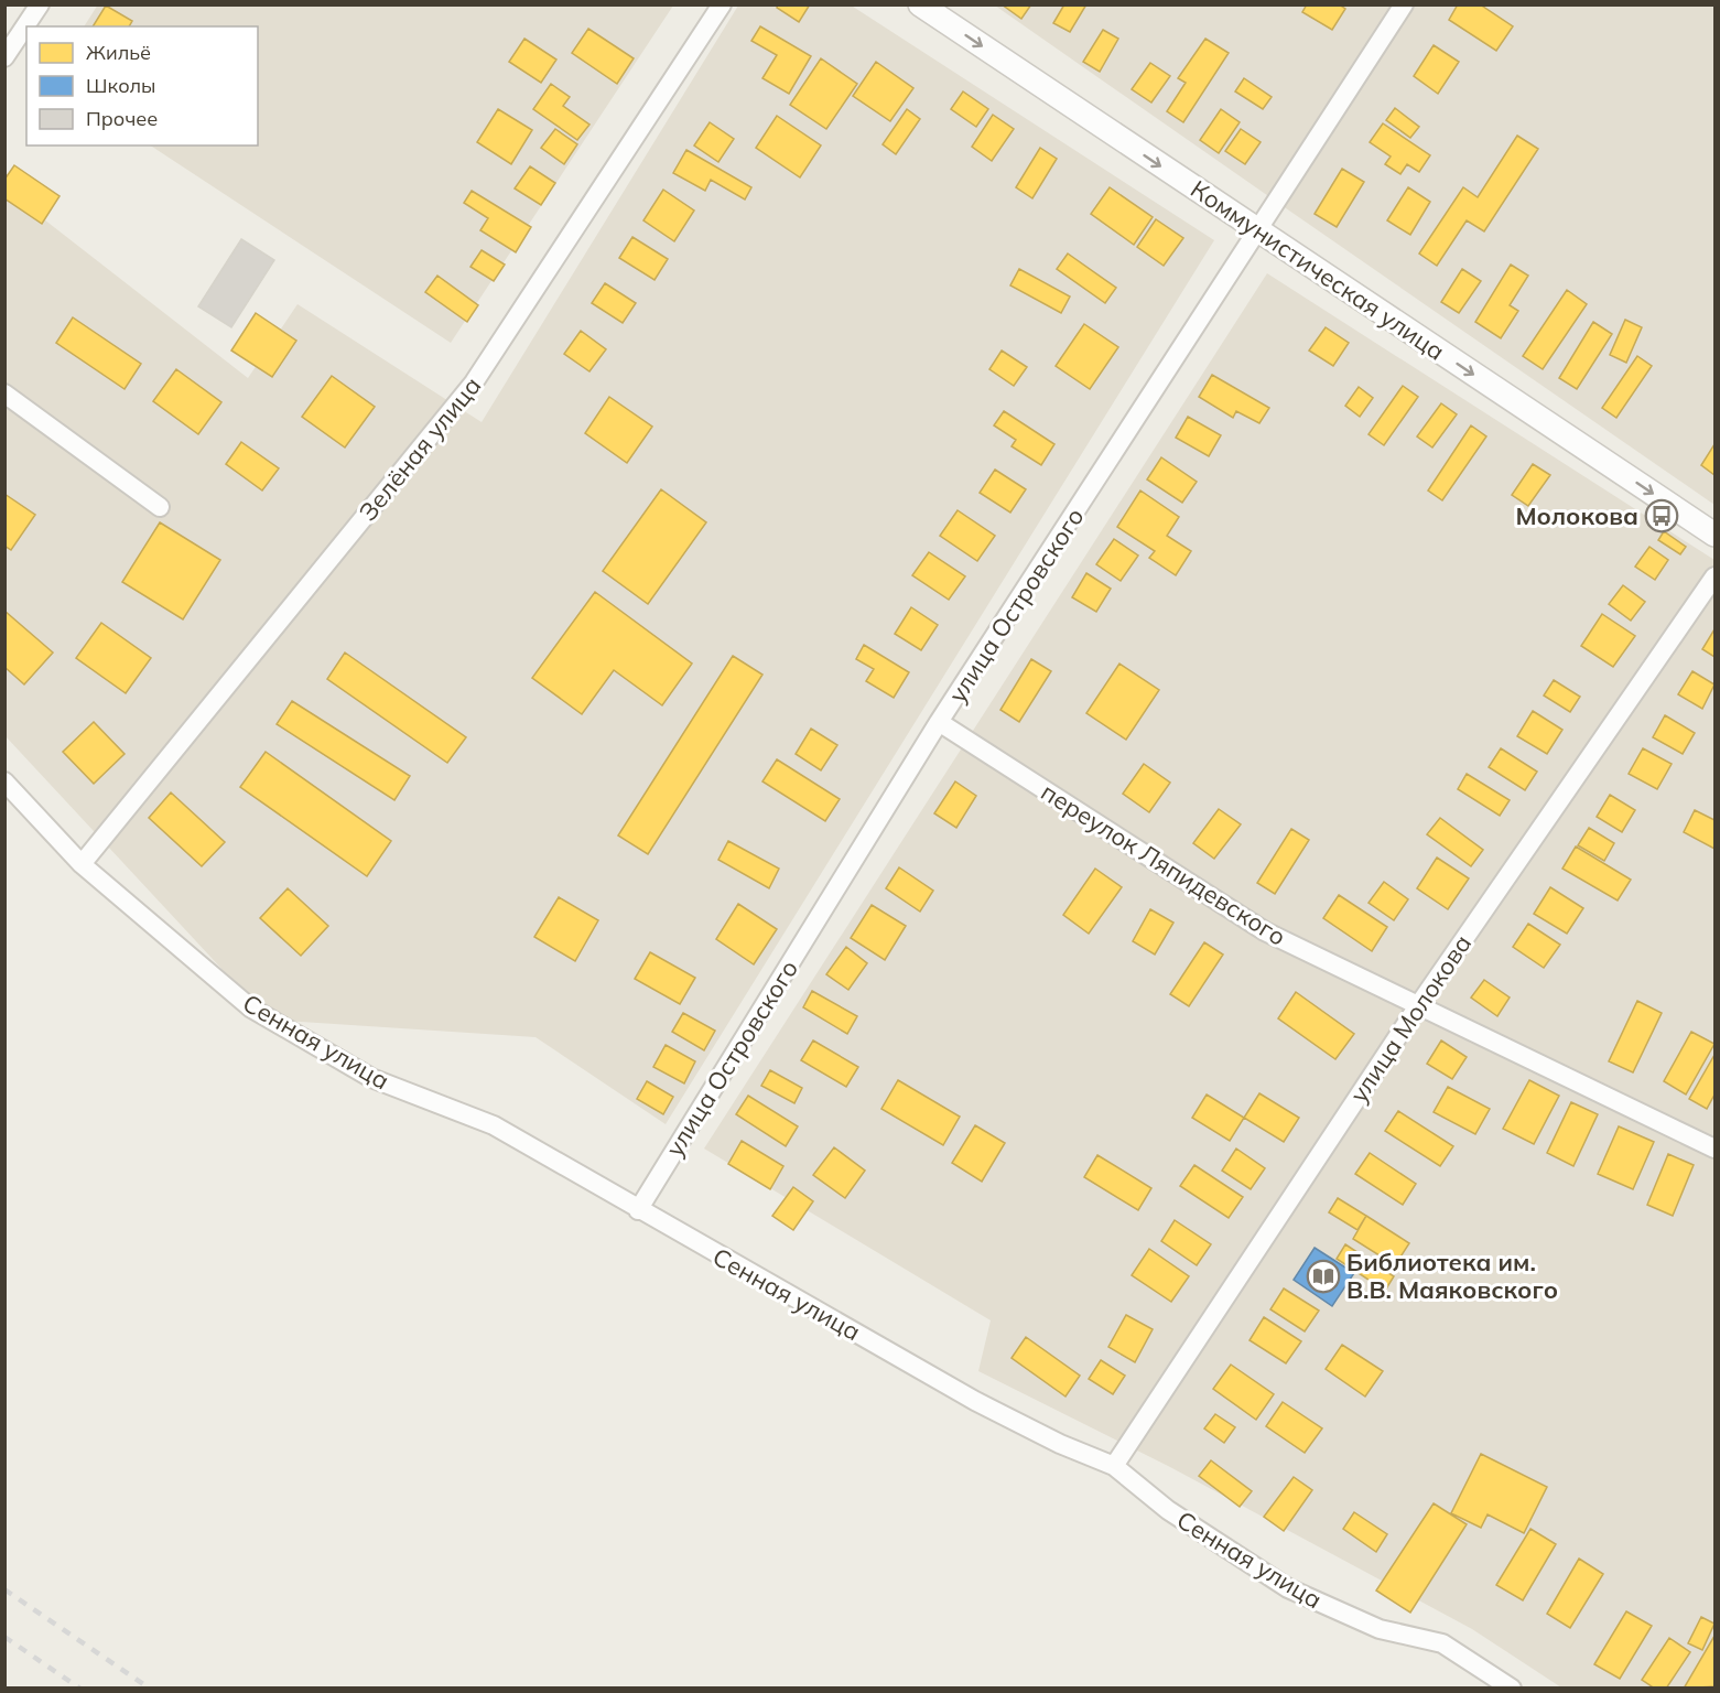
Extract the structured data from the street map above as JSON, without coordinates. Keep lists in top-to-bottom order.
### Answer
{
  "streets": {
    "street": [
      "Коммунистическая улица",
      "Зелёная улица",
      "улица Островского",
      "переулок Ляпидевского",
      "улица Молокова",
      "Сенная улица"
    ]
  },
  "crossings": [
    ["Коммунистическая улица", "улица Островского"],
    ["Зелёная улица", "Сенная улица"],
    ["улица Островского", "переулок Ляпидевского"],
    ["улица Островского", "Сенная улица"],
    ["переулок Ляпидевского", "улица Молокова"],
    ["улица Молокова", "Сенная улица"]
  ],
  "one_way": ["Коммунистическая улица"],
  "places": {
    "bus stop": ["Молокова"],
    "library": ["Библиотека им. В.В. Маяковского"]
  },
  "legend": ["Жильё", "Школы", "Прочее"]
}
